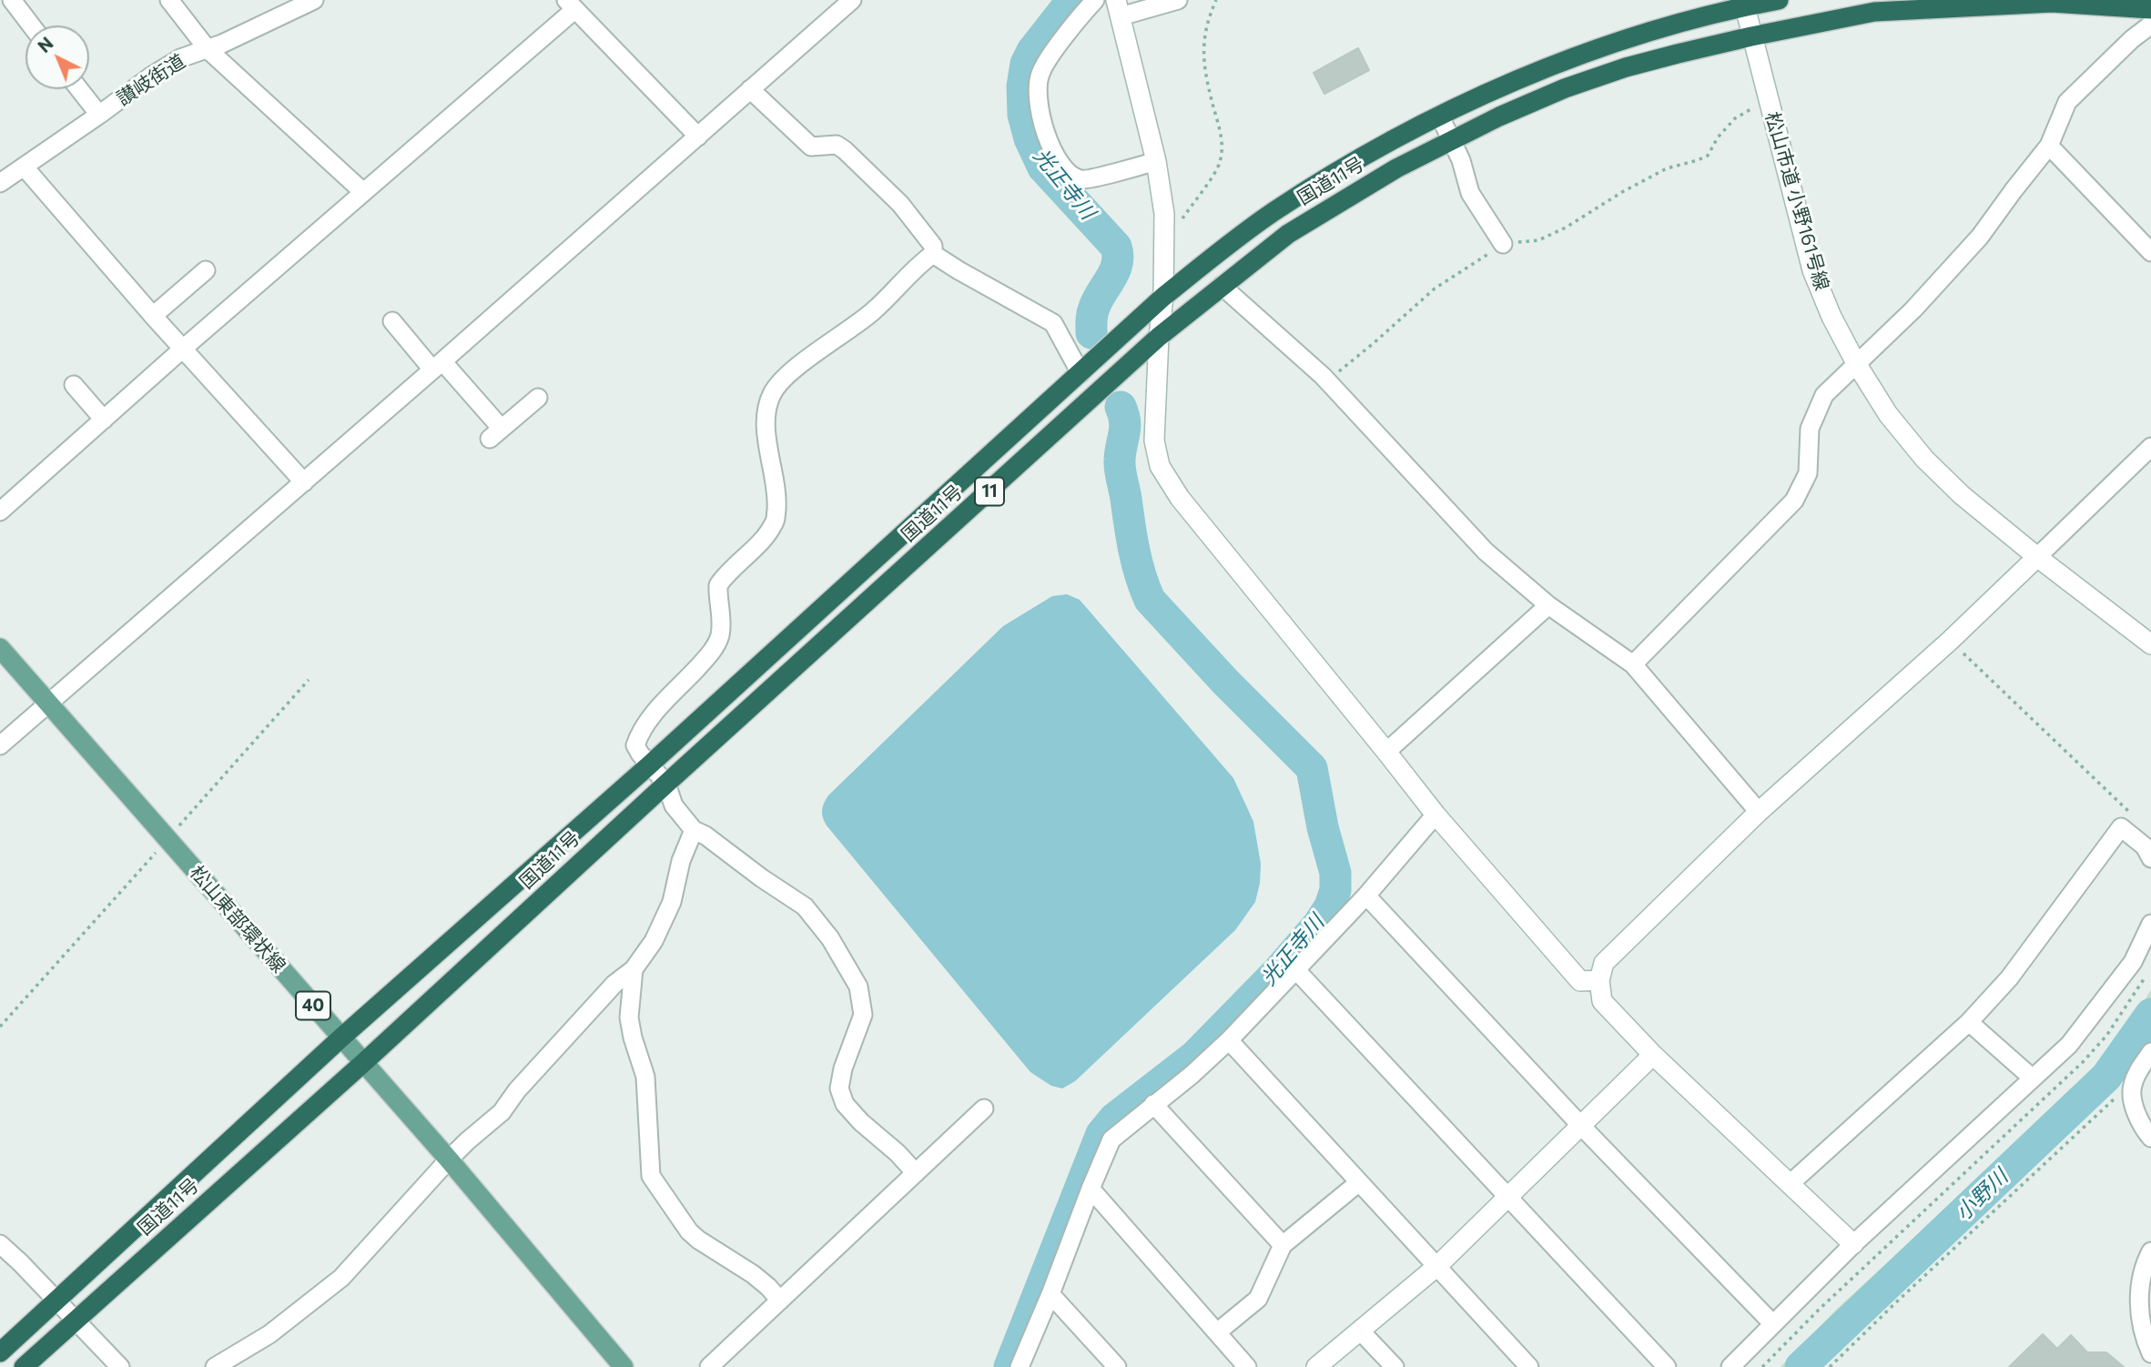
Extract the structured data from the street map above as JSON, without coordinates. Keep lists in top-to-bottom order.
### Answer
{
  "streets": {
    "highway": ["国道11号", "11"],
    "main road": ["松山東部環状線", "40"],
    "street": ["讃岐街道", "松山市道 小野161号線"]
  },
  "crossings": [
    ["国道11号", "松山市道 小野161号線"],
    ["国道11号", "松山東部環状線"]
  ],
  "water": ["光正寺川", "小野川"],
  "north": "top left"
}
